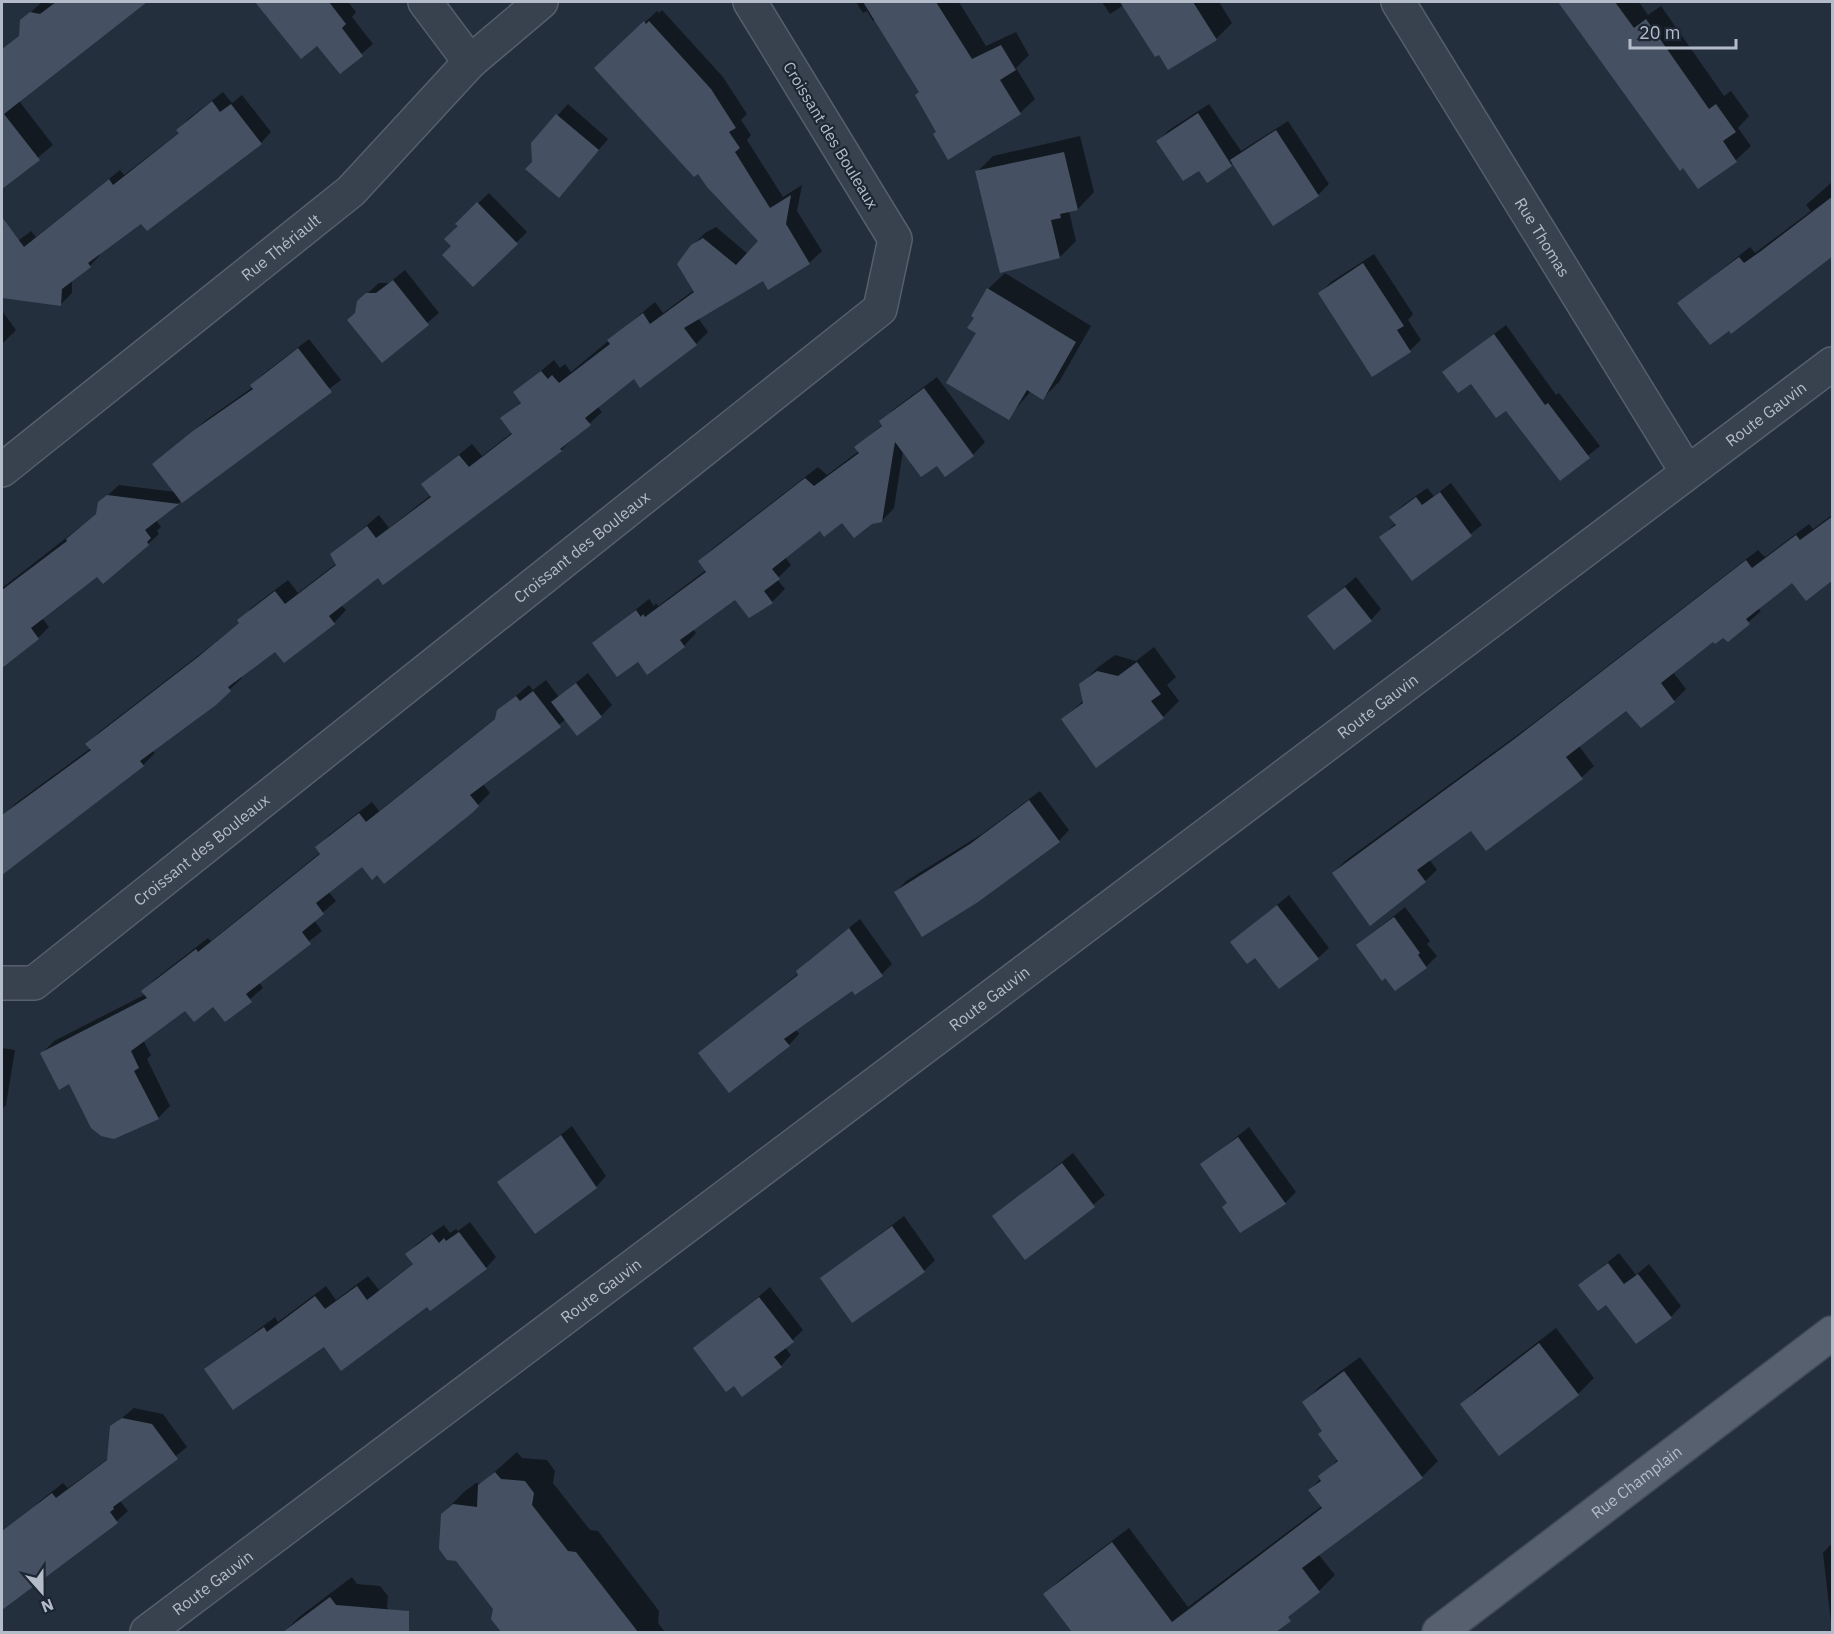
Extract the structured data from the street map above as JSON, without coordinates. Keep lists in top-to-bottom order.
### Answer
{
  "streets": {
    "main road": ["Rue Champlain"],
    "street": [
      "Croissant des Bouleaux",
      "Rue Thomas",
      "Rue Thériault",
      "Route Gauvin"
    ]
  },
  "crossings": [
    ["Rue Thomas", "Route Gauvin"]
  ],
  "scale_bar": "20 m",
  "north": "bottom"
}
